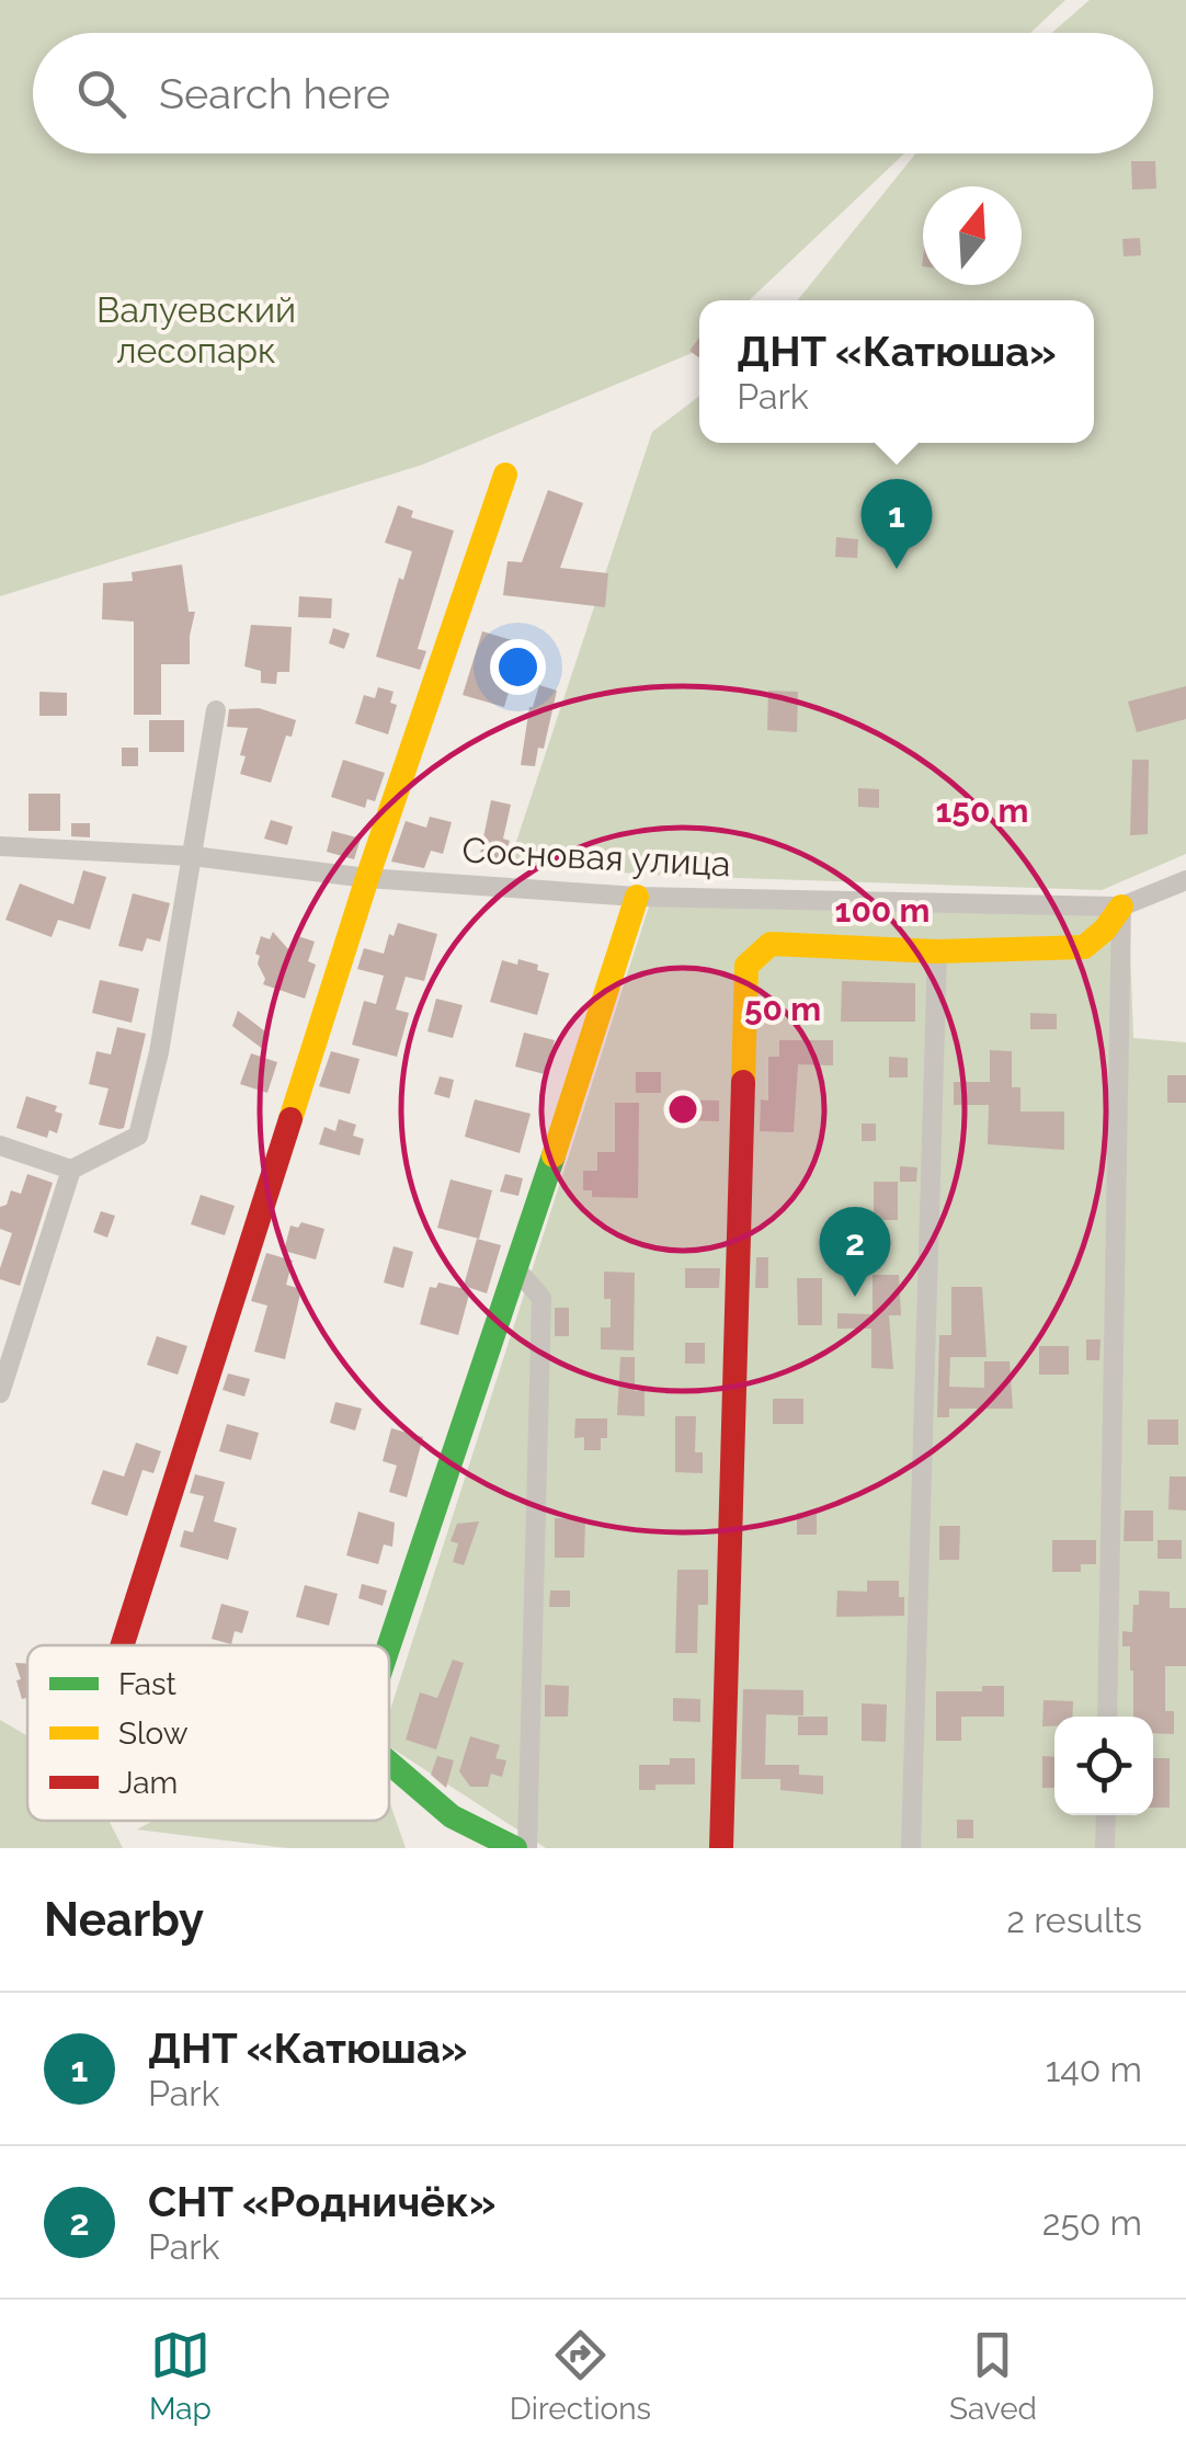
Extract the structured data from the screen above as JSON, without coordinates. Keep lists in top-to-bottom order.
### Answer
{
  "streets": {
    "street": ["Сосновая улица"]
  },
  "parks": ["Валуевский лесопарк"],
  "legend": ["Fast", "Slow", "Jam"],
  "north": "top",
  "page": {
    "search": "Search here",
    "popup": ["ДНТ «Катюша»", "Park"],
    "pins": ["1", "2"],
    "heading": ["Nearby", "2 results"],
    "list": [
      {
        "mark": "1",
        "name": "ДНТ «Катюша»",
        "note": "Park",
        "value": "140 m"
      },
      {
        "mark": "2",
        "name": "СНТ «Родничёк»",
        "note": "Park",
        "value": "250 m"
      }
    ],
    "nav": ["Map", "Directions", "Saved"]
  },
  "rings": ["150 m", "100 m", "50 m"]
}
